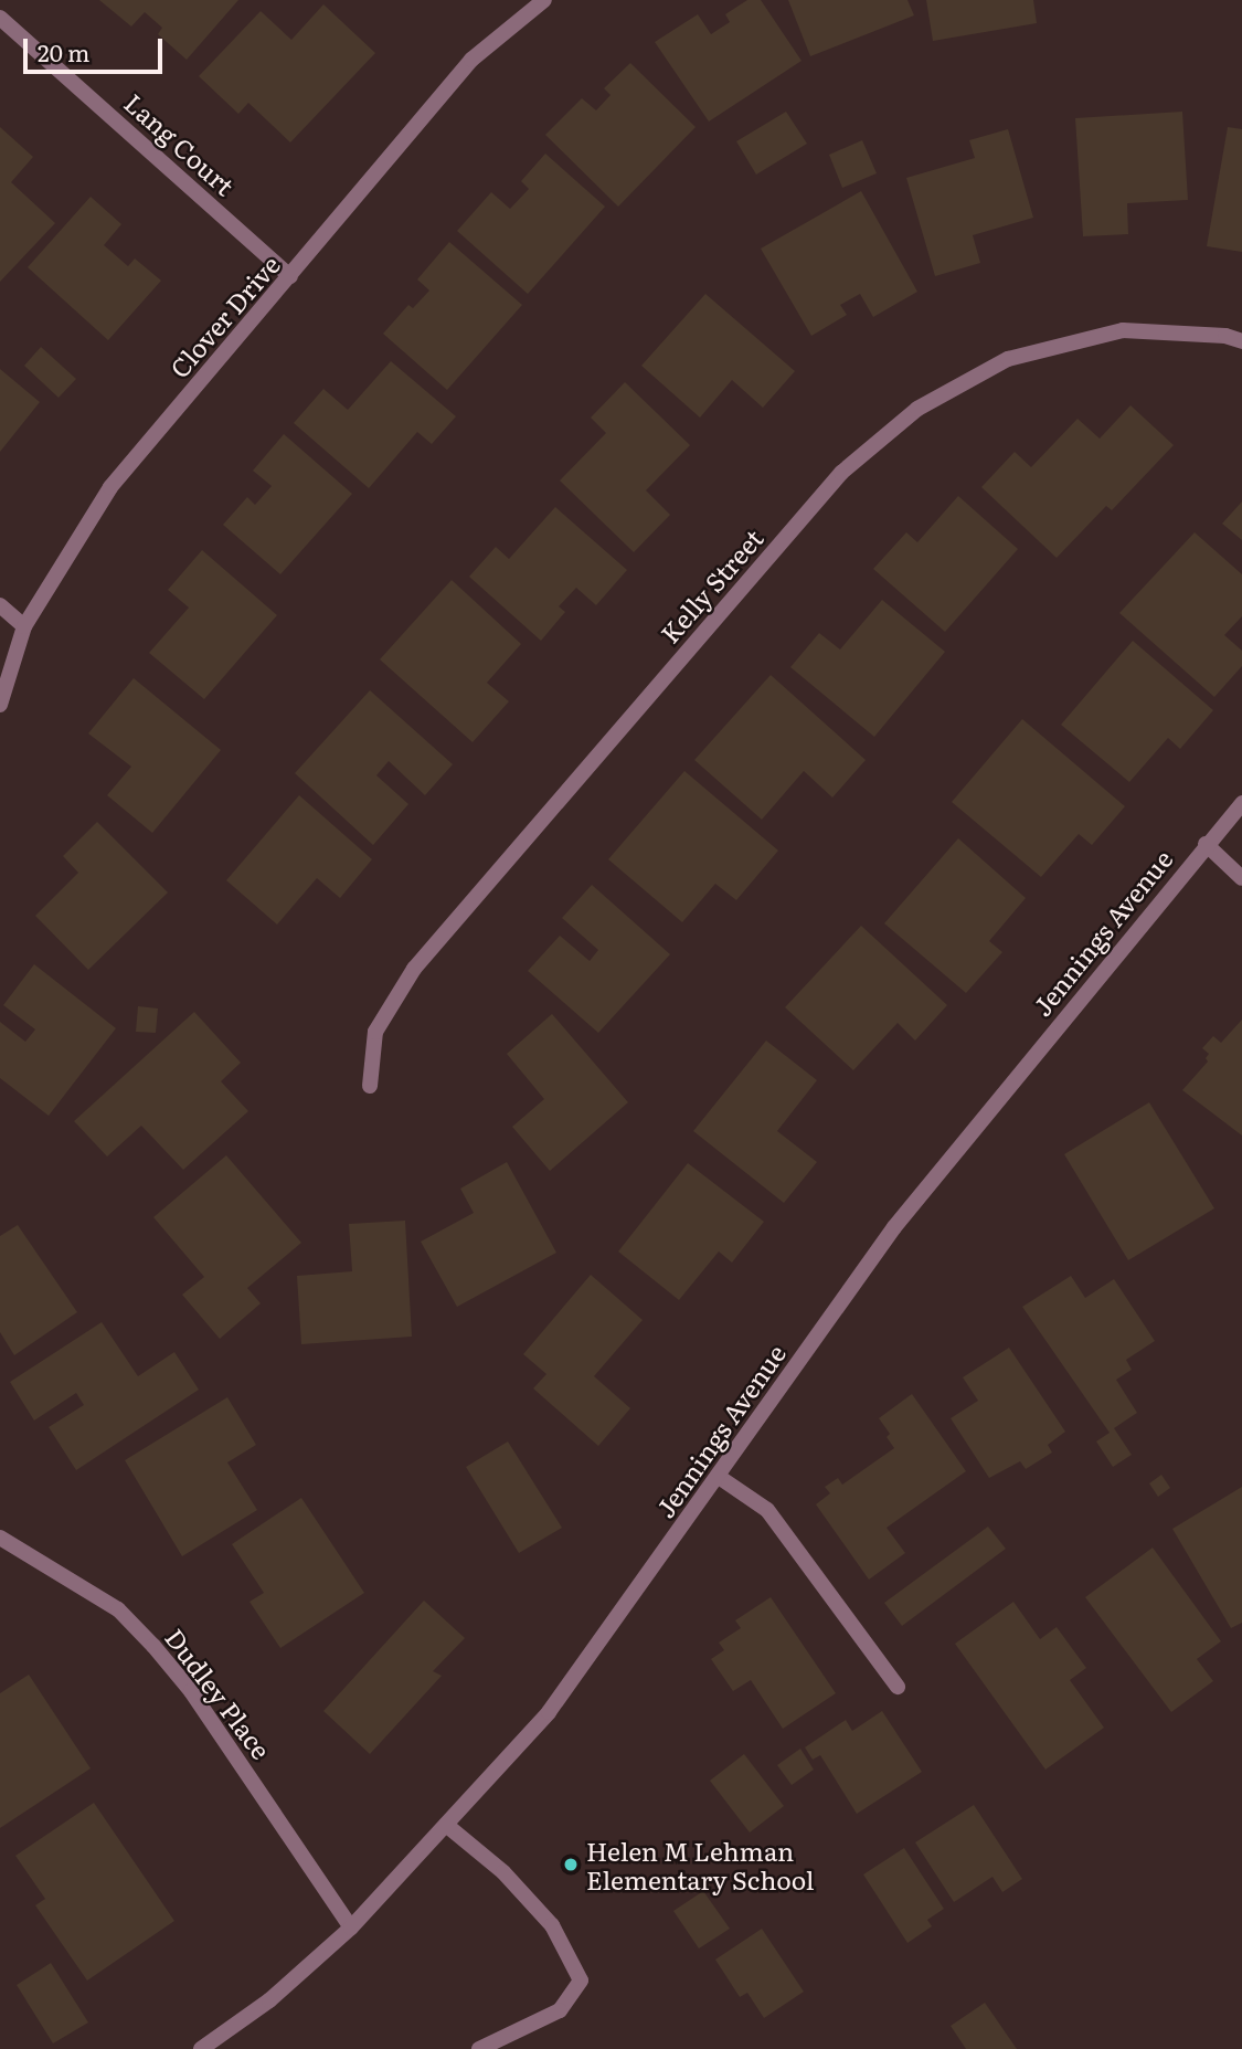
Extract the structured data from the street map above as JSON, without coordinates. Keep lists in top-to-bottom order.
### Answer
{
  "streets": {
    "street": [
      "Lang Court",
      "Clover Drive",
      "Kelly Street",
      "Jennings Avenue",
      "Dudley Place"
    ]
  },
  "crossings": [
    ["Lang Court", "Clover Drive"],
    ["Jennings Avenue", "Dudley Place"]
  ],
  "places": ["Helen M Lehman Elementary School"],
  "scale_bar": "20 m"
}
